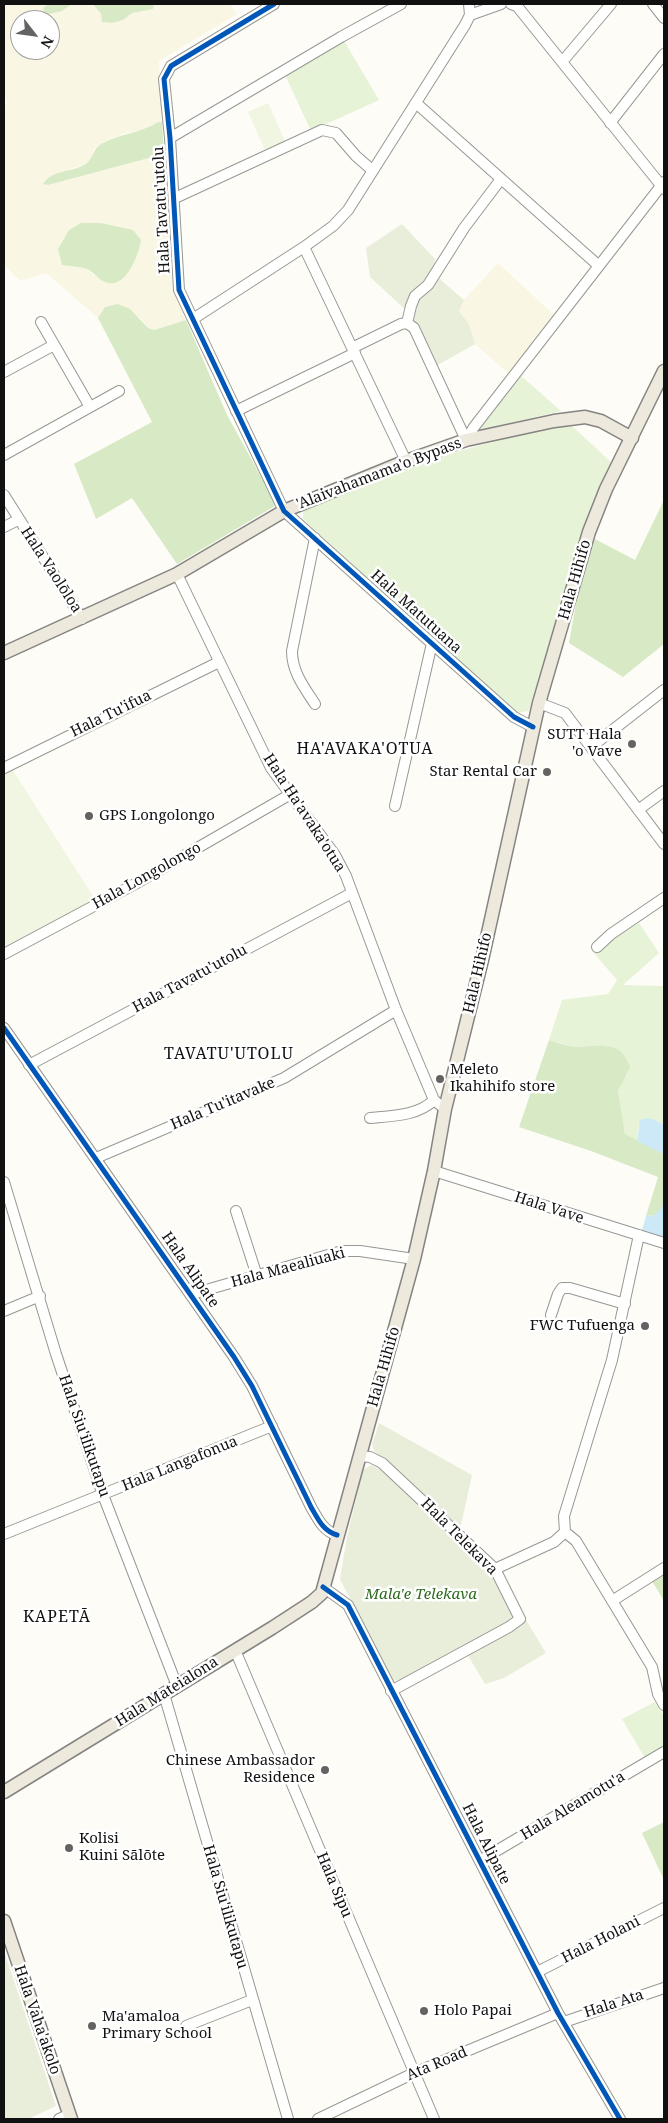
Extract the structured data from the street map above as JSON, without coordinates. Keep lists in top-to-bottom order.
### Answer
{
  "streets": {
    "main road": [
      "'Alaivahamama'o Bypass",
      "Hala Hihifo",
      "Hala Mateialona",
      "Hala Vaha'akolo"
    ],
    "street": [
      "Hala Tavatu'utolu",
      "Hala Vaolōloa",
      "Hala Matutuana",
      "Hala Tu'ifua",
      "Hala Ha'avaka'otua",
      "Hala Longolongo",
      "Hala Tu'itavake",
      "Hala Vave",
      "Hala Maealiuaki",
      "Hala Alipate",
      "Hala Siu'ilikutapu",
      "Hala Langafonua",
      "Hala Telekava",
      "Hala Aleamotu'a",
      "Hala Sipu",
      "Hala Holani",
      "Hala Ata",
      "Ata Road"
    ]
  },
  "crossings": [
    ["Hala Tavatu'utolu", "'Alaivahamama'o Bypass"],
    ["Hala Tavatu'utolu", "Hala Matutuana"],
    ["Hala Tavatu'utolu", "Hala Ha'avaka'otua"],
    ["Hala Tavatu'utolu", "Hala Alipate"],
    ["'Alaivahamama'o Bypass", "Hala Vaolōloa"],
    ["'Alaivahamama'o Bypass", "Hala Hihifo"],
    ["'Alaivahamama'o Bypass", "Hala Matutuana"],
    ["'Alaivahamama'o Bypass", "Hala Ha'avaka'otua"],
    ["Hala Hihifo", "Hala Matutuana"],
    ["Hala Hihifo", "Hala Vave"],
    ["Hala Hihifo", "Hala Maealiuaki"],
    ["Hala Hihifo", "Hala Alipate"],
    ["Hala Hihifo", "Hala Telekava"],
    ["Hala Hihifo", "Hala Mateialona"],
    ["Hala Tu'ifua", "Hala Ha'avaka'otua"],
    ["Hala Ha'avaka'otua", "Hala Longolongo"],
    ["Hala Ha'avaka'otua", "Hala Tu'itavake"],
    ["Hala Tu'itavake", "Hala Alipate"],
    ["Hala Maealiuaki", "Hala Alipate"],
    ["Hala Alipate", "Hala Langafonua"],
    ["Hala Alipate", "Hala Telekava"],
    ["Hala Alipate", "Hala Mateialona"],
    ["Hala Alipate", "Hala Aleamotu'a"],
    ["Hala Alipate", "Hala Holani"],
    ["Hala Alipate", "Hala Ata"],
    ["Hala Alipate", "Ata Road"],
    ["Hala Siu'ilikutapu", "Hala Langafonua"],
    ["Hala Siu'ilikutapu", "Hala Mateialona"],
    ["Hala Mateialona", "Hala Sipu"],
    ["Hala Sipu", "Ata Road"],
    ["Hala Ata", "Ata Road"]
  ],
  "districts": ["HA'AVAKA'OTUA", "TAVATU'UTOLU", "KAPETĀ"],
  "parks": ["Mala'e Telekava"],
  "places": [
    "SUTT Hala 'o Vave",
    "Star Rental Car",
    "GPS Longolongo",
    "Meleto Ikahihifo store",
    "FWC Tufuenga",
    "Chinese Ambassador Residence",
    "Kolisi Kuini Sālōte",
    "Holo Papai",
    "Ma'amaloa Primary School"
  ],
  "north": "bottom right"
}
